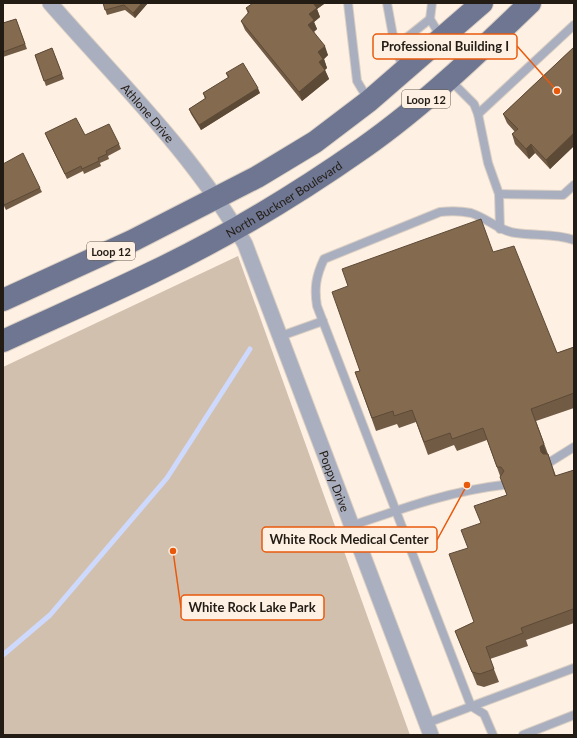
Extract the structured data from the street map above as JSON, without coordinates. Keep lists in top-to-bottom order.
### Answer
{
  "streets": {
    "main road": ["Loop 12", "North Buckner Boulevard"],
    "street": ["Athlone Drive", "Poppy Drive"]
  },
  "crossings": [
    ["Loop 12", "Athlone Drive"],
    ["Athlone Drive", "North Buckner Boulevard"],
    ["Athlone Drive", "Poppy Drive"],
    ["North Buckner Boulevard", "Poppy Drive"]
  ],
  "places": ["Professional Building I", "White Rock Medical Center", "White Rock Lake Park"]
}
